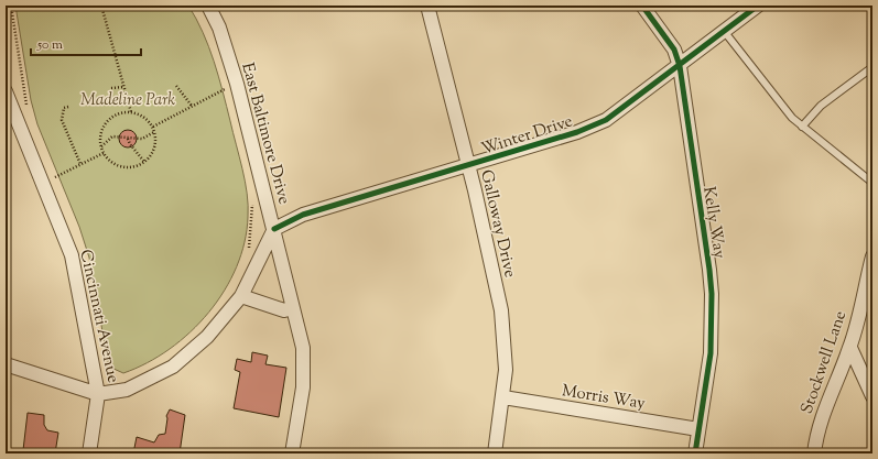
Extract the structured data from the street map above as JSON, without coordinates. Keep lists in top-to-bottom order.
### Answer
{
  "streets": {
    "street": [
      "East Baltimore Drive",
      "Winter Drive",
      "Kelly Way",
      "Galloway Drive",
      "Cincinnati Avenue",
      "Stockwell Lane",
      "Morris Way"
    ]
  },
  "crossings": [
    ["East Baltimore Drive", "Winter Drive"],
    ["Winter Drive", "Kelly Way"],
    ["Winter Drive", "Galloway Drive"],
    ["Kelly Way", "Morris Way"],
    ["Galloway Drive", "Morris Way"]
  ],
  "parks": ["Madeline Park"],
  "scale_bar": "50 m"
}
